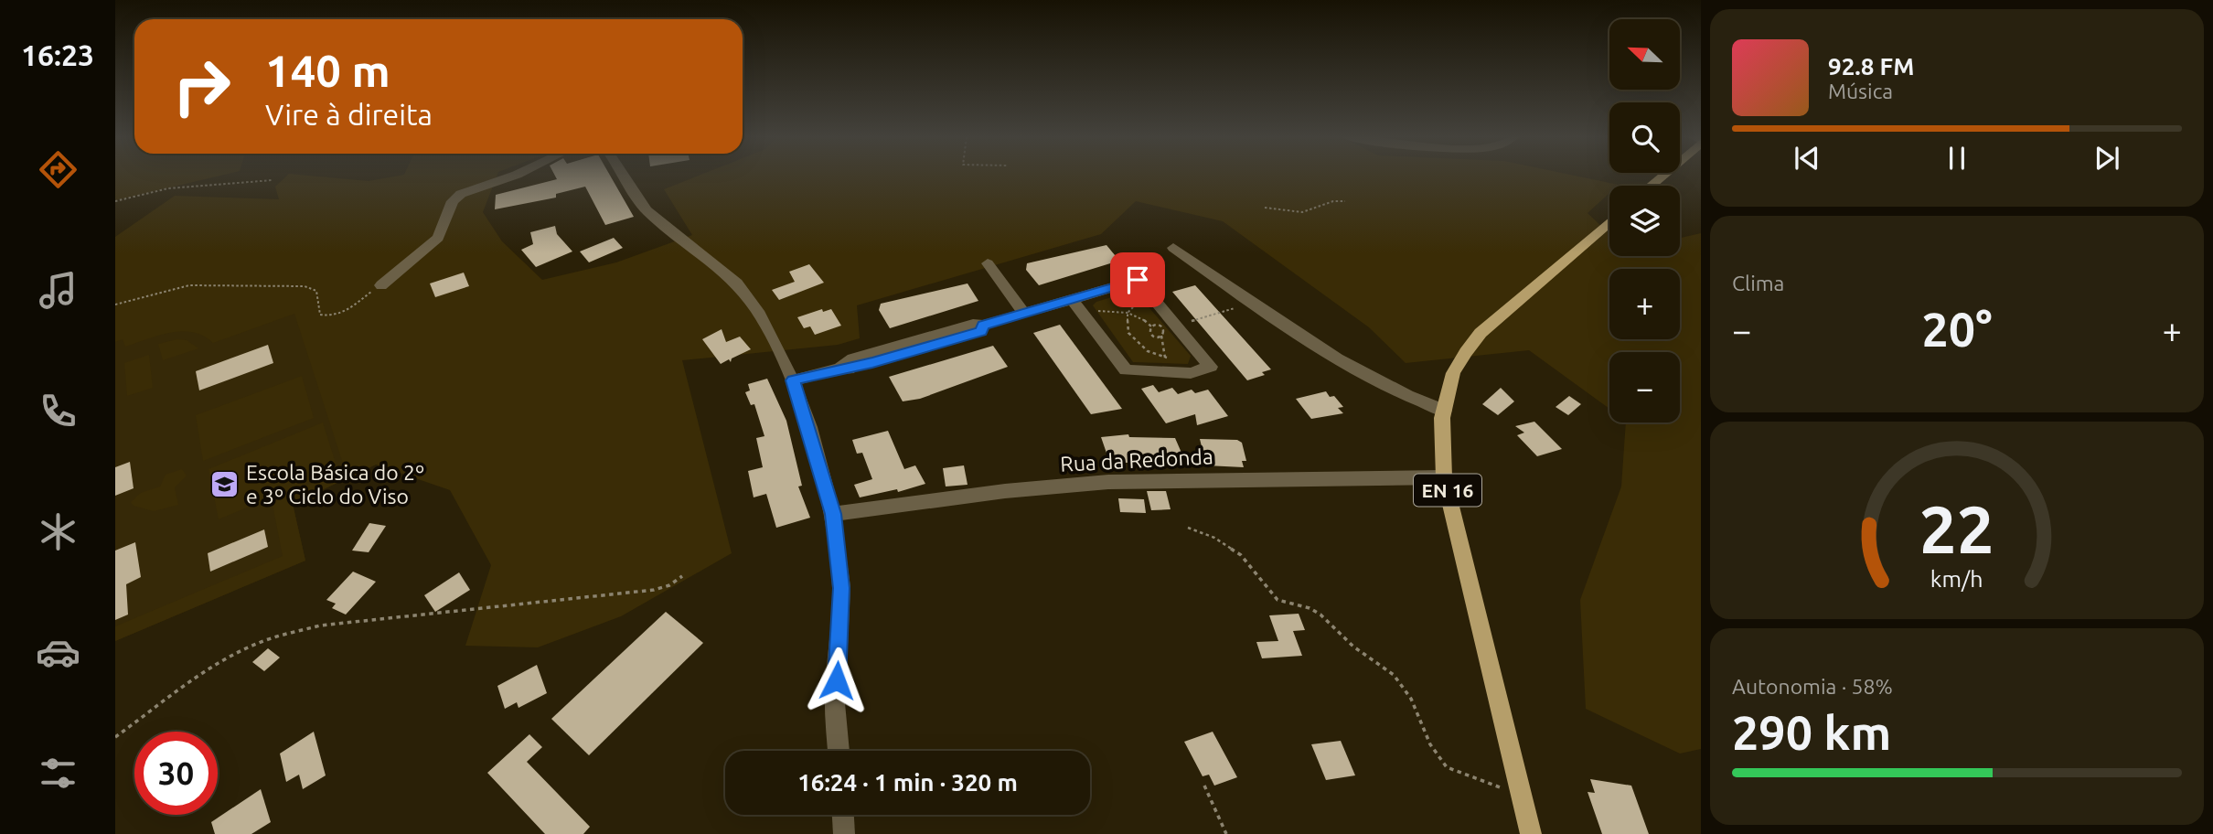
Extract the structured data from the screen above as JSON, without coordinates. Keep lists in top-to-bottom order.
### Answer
{
  "streets": {
    "main road": ["EN 16"],
    "street": ["Rua da Redonda"]
  },
  "crossings": [
    ["Rua da Redonda", "EN 16"]
  ],
  "places": {
    "school or university": ["Escola Básica do 2º e 3º Ciclo do Viso"]
  },
  "north": "top left",
  "page": {
    "tabs": "16:23",
    "map_buttons": ["+", "−"],
    "turn": ["140 m", "Vire à direita"],
    "song": ["92.8 FM", "Música"],
    "tile": [
      "Clima",
      ["Autonomia · 58%", "290 km"]
    ],
    "heat": ["−", "20°", "+"],
    "limit": "30",
    "trip": "16:24 · 1 min · 320 m",
    "gauge": ["22", "km/h"]
  }
}
